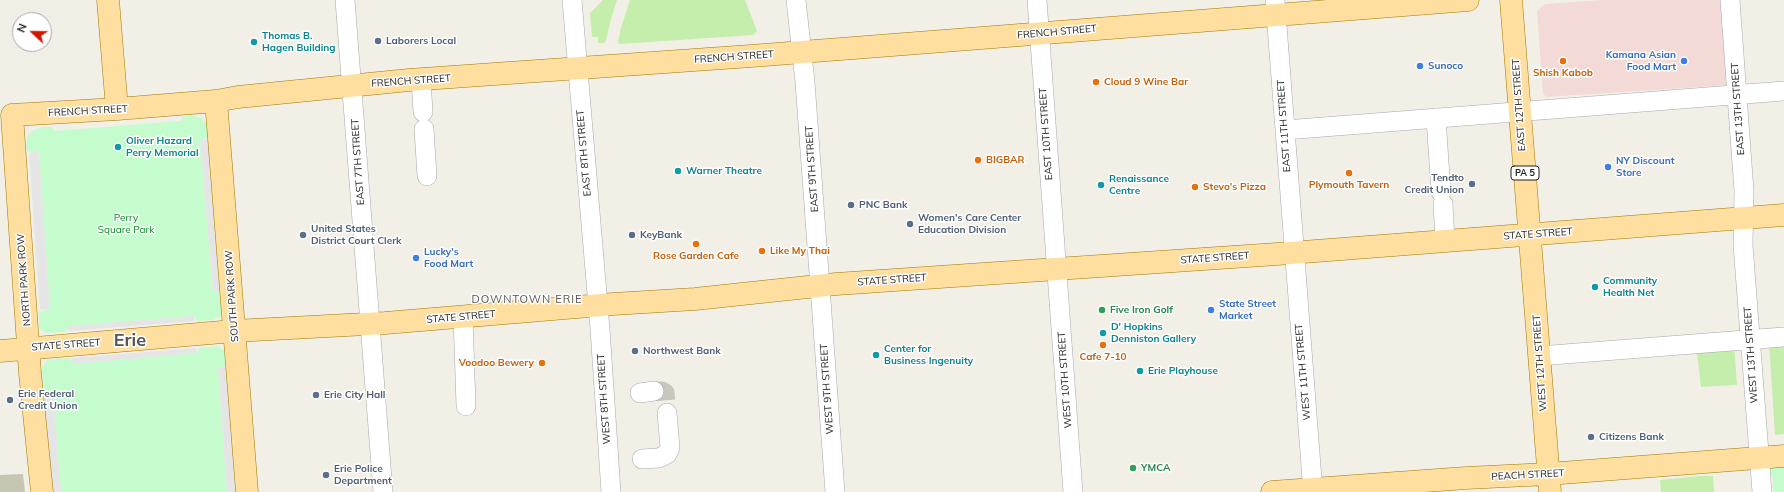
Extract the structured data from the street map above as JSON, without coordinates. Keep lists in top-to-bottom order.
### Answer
{
  "streets": {
    "main road": [
      "FRENCH STREET",
      "EAST 12TH STREET",
      "PA 5",
      "STATE STREET",
      "NORTH PARK ROW",
      "SOUTH PARK ROW",
      "WEST 12TH STREET",
      "PEACH STREET"
    ],
    "street": [
      "EAST 13TH STREET",
      "EAST 11TH STREET",
      "EAST 10TH STREET",
      "EAST 8TH STREET",
      "EAST 7TH STREET",
      "EAST 9TH STREET",
      "WEST 13TH STREET",
      "WEST 11TH STREET",
      "WEST 10TH STREET",
      "WEST 9TH STREET",
      "WEST 8TH STREET"
    ]
  },
  "crossings": [
    ["FRENCH STREET", "EAST 11TH STREET"],
    ["FRENCH STREET", "EAST 10TH STREET"],
    ["FRENCH STREET", "EAST 8TH STREET"],
    ["FRENCH STREET", "EAST 7TH STREET"],
    ["FRENCH STREET", "EAST 9TH STREET"],
    ["FRENCH STREET", "NORTH PARK ROW"],
    ["FRENCH STREET", "SOUTH PARK ROW"],
    ["EAST 12TH STREET", "STATE STREET"],
    ["EAST 12TH STREET", "WEST 12TH STREET"],
    ["EAST 13TH STREET", "STATE STREET"],
    ["EAST 13TH STREET", "WEST 13TH STREET"],
    ["EAST 11TH STREET", "STATE STREET"],
    ["EAST 11TH STREET", "WEST 11TH STREET"],
    ["EAST 10TH STREET", "STATE STREET"],
    ["EAST 10TH STREET", "WEST 10TH STREET"],
    ["EAST 8TH STREET", "STATE STREET"],
    ["EAST 8TH STREET", "WEST 8TH STREET"],
    ["EAST 7TH STREET", "STATE STREET"],
    ["EAST 9TH STREET", "STATE STREET"],
    ["EAST 9TH STREET", "WEST 9TH STREET"],
    ["STATE STREET", "NORTH PARK ROW"],
    ["STATE STREET", "SOUTH PARK ROW"],
    ["STATE STREET", "WEST 13TH STREET"],
    ["STATE STREET", "WEST 12TH STREET"],
    ["STATE STREET", "WEST 11TH STREET"],
    ["STATE STREET", "WEST 10TH STREET"],
    ["STATE STREET", "WEST 9TH STREET"],
    ["STATE STREET", "WEST 8TH STREET"],
    ["WEST 13TH STREET", "PEACH STREET"],
    ["WEST 12TH STREET", "PEACH STREET"],
    ["WEST 11TH STREET", "PEACH STREET"]
  ],
  "districts": ["DOWNTOWN ERIE", "Erie"],
  "parks": ["Perry Square Park"],
  "places": [
    "Laborers Local",
    "Thomas B. Hagen Building",
    "Shish Kabob",
    "Kamana Asian Food Mart",
    "Sunoco",
    "Cloud 9 Wine Bar",
    "Oliver Hazard Perry Memorial",
    "BIGBAR",
    "NY Discount Store",
    "Warner Theatre",
    "Plymouth Tavern",
    "Tendto Credit Union",
    "Renaissance Centre",
    "Stevo's Pizza",
    "PNC Bank",
    "Women's Care Center Education Division",
    "United States District Court Clerk",
    "KeyBank",
    "Rose Garden Cafe",
    "Like My Thai",
    "Lucky's Food Mart",
    "Community Health Net",
    "Five Iron Golf",
    "State Street Market",
    "D' Hopkins Denniston Gallery",
    "Cafe 7-10",
    "Northwest Bank",
    "Center for Business Ingenuity",
    "Voodoo Bewery",
    "Erie Playhouse",
    "Erie City Hall",
    "Erie Federal Credit Union",
    "Citizens Bank",
    "YMCA",
    "Erie Police Department"
  ],
  "north": "left"
}
